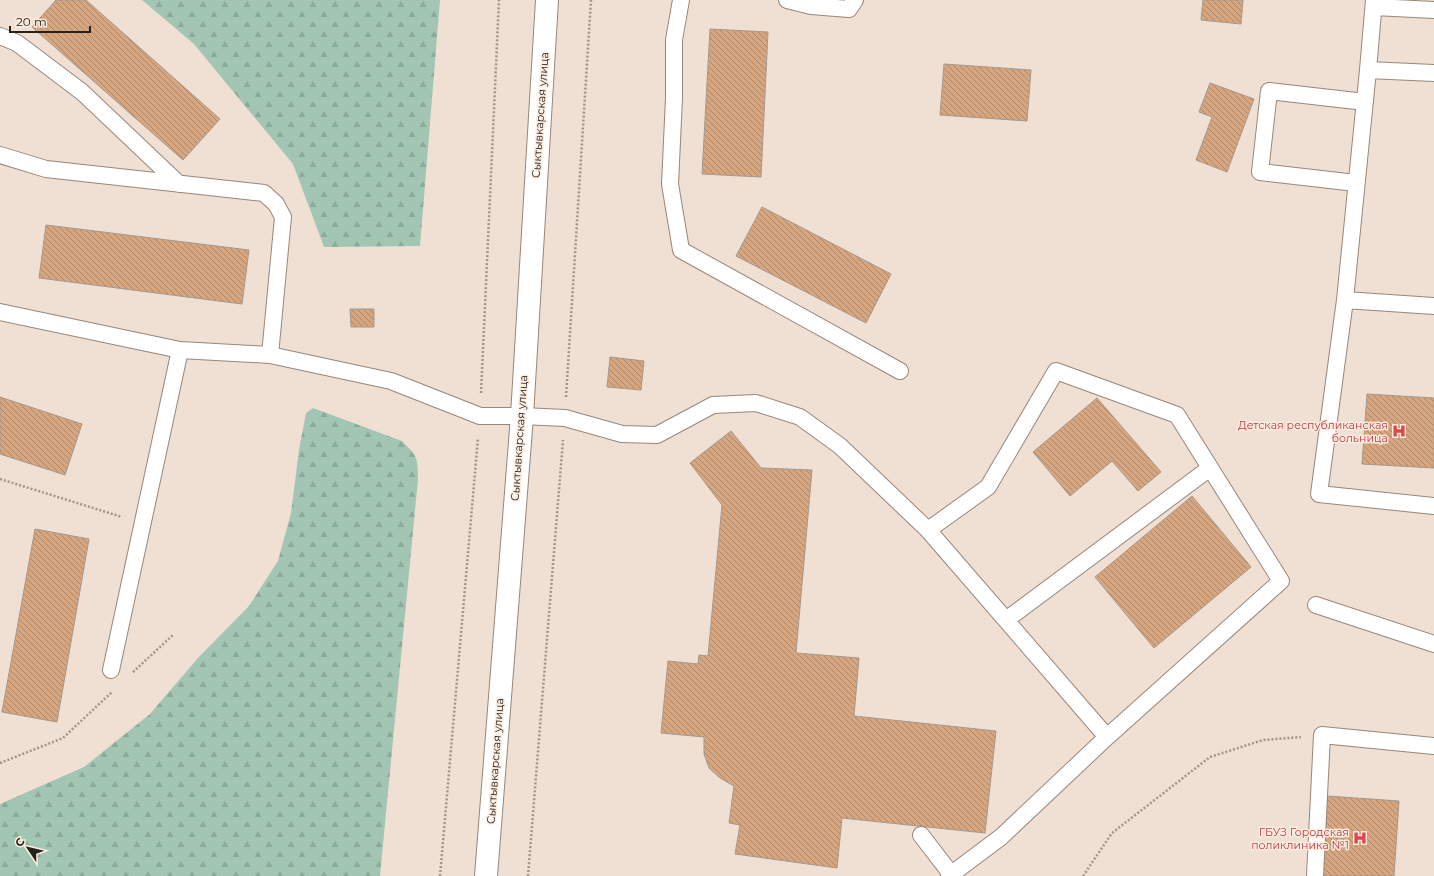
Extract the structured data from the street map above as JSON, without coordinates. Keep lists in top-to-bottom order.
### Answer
{
  "streets": {
    "main road": ["Сыктывкарская улица"]
  },
  "places": {
    "hospital": ["Детская республиканская больница", "ГБУЗ Городская поликлиника №1"]
  },
  "scale_bar": "20 m",
  "north": "top left"
}
